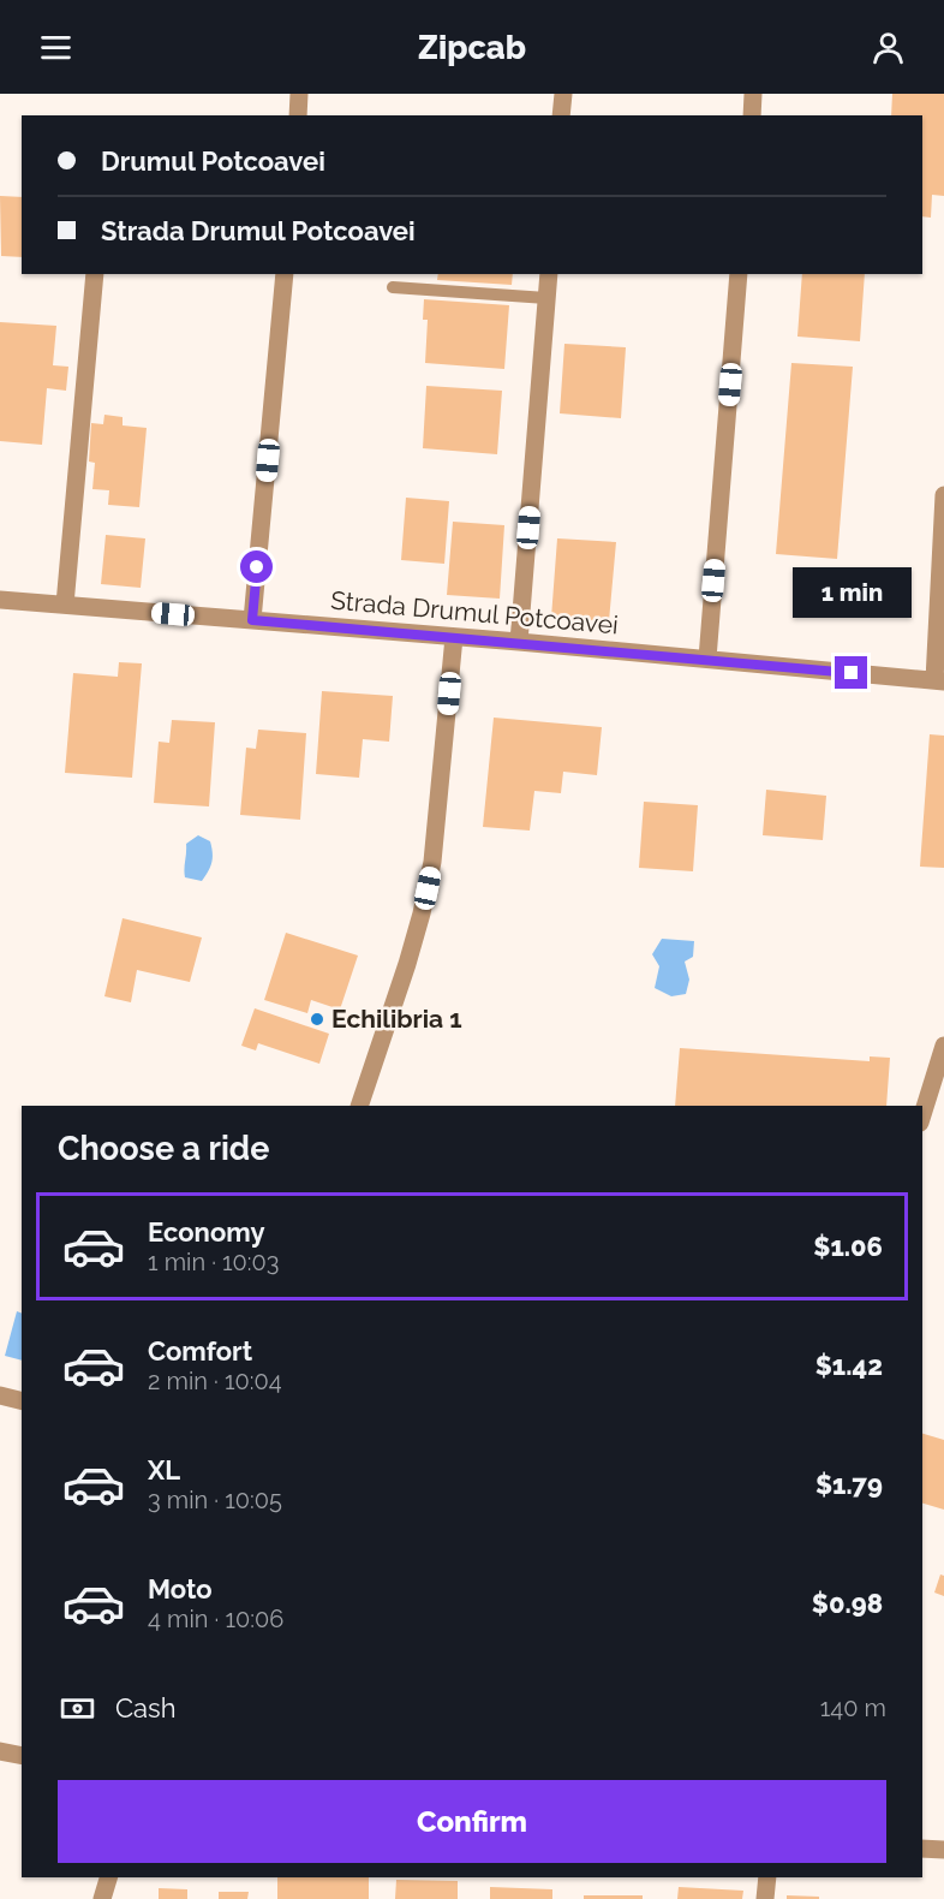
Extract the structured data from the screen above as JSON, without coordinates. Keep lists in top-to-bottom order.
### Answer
{
  "streets": {
    "street": ["Strada Drumul Potcoavei"]
  },
  "places": ["Echilibria 1"],
  "page": {
    "header": "Zipcab",
    "banner": ["Drumul Potcoavei", "Strada Drumul Potcoavei"],
    "bubble": "1 min",
    "heading": "Choose a ride",
    "list": [
      {
        "name": "Economy",
        "note": "1 min · 10:03",
        "value": "$1.06"
      },
      {
        "name": "Comfort",
        "note": "2 min · 10:04",
        "value": "$1.42"
      },
      {
        "name": "XL",
        "note": "3 min · 10:05",
        "value": "$1.79"
      },
      {
        "name": "Moto",
        "note": "4 min · 10:06",
        "value": "$0.98"
      }
    ],
    "pay": ["Cash", "140 m"],
    "buttons": "Confirm"
  }
}
